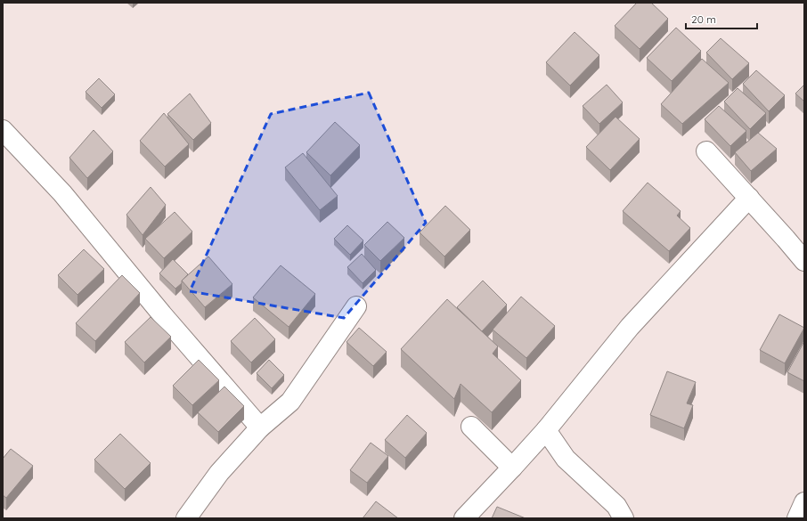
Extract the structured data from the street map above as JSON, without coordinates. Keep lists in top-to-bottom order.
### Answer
{
  "scale_bar": "20 m"
}
